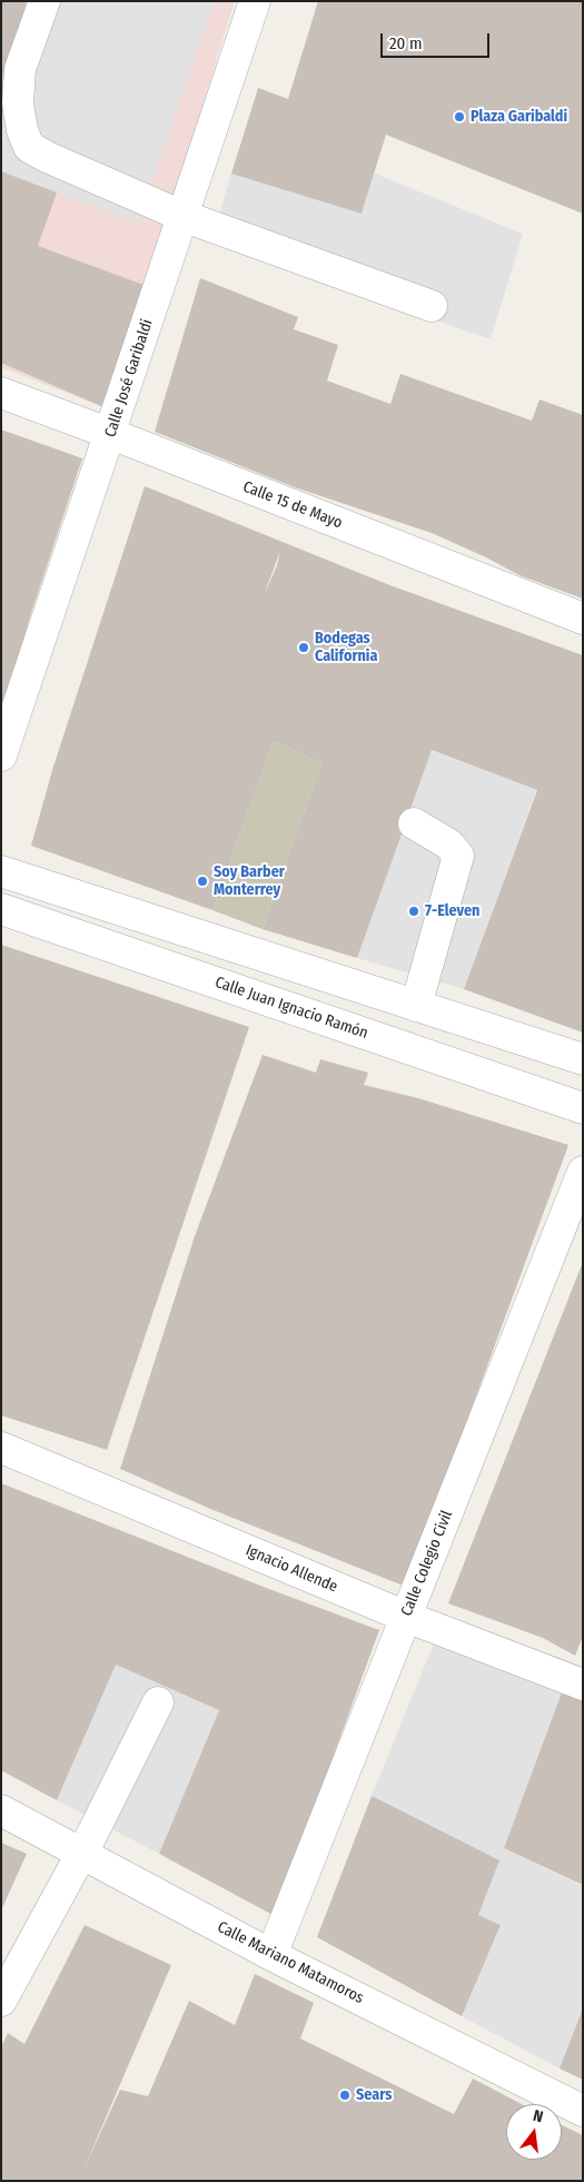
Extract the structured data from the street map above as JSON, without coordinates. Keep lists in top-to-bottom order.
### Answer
{
  "streets": {
    "street": [
      "Calle José Garibaldi",
      "Calle 15 de Mayo",
      "Calle Juan Ignacio Ramón",
      "Calle Colegio Civil",
      "Ignacio Allende",
      "Calle Mariano Matamoros"
    ]
  },
  "crossings": [
    ["Calle José Garibaldi", "Calle 15 de Mayo"],
    ["Calle Colegio Civil", "Ignacio Allende"],
    ["Calle Colegio Civil", "Calle Mariano Matamoros"]
  ],
  "places": [
    "Plaza Garibaldi",
    "Bodegas California",
    "Soy Barber Monterrey",
    "7-Eleven",
    "Sears"
  ],
  "scale_bar": "20 m",
  "north": "top"
}
